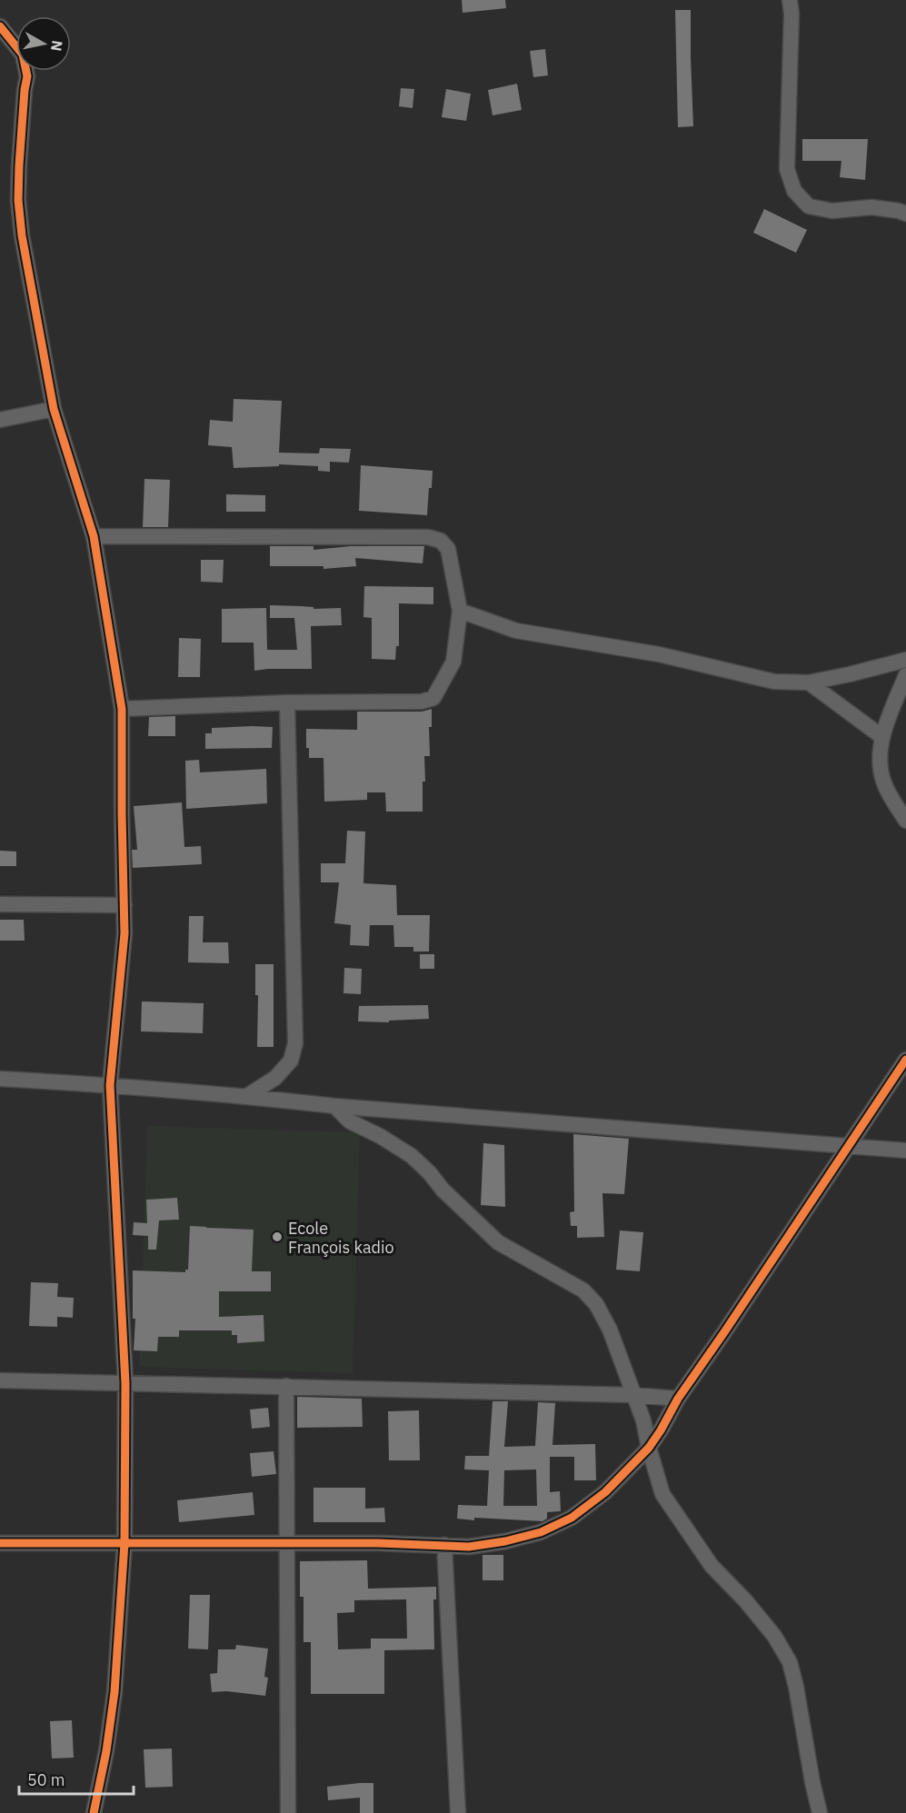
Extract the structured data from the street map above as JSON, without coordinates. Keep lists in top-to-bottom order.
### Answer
{
  "places": ["Ecole François kadio"],
  "scale_bar": "50 m",
  "north": "right"
}
